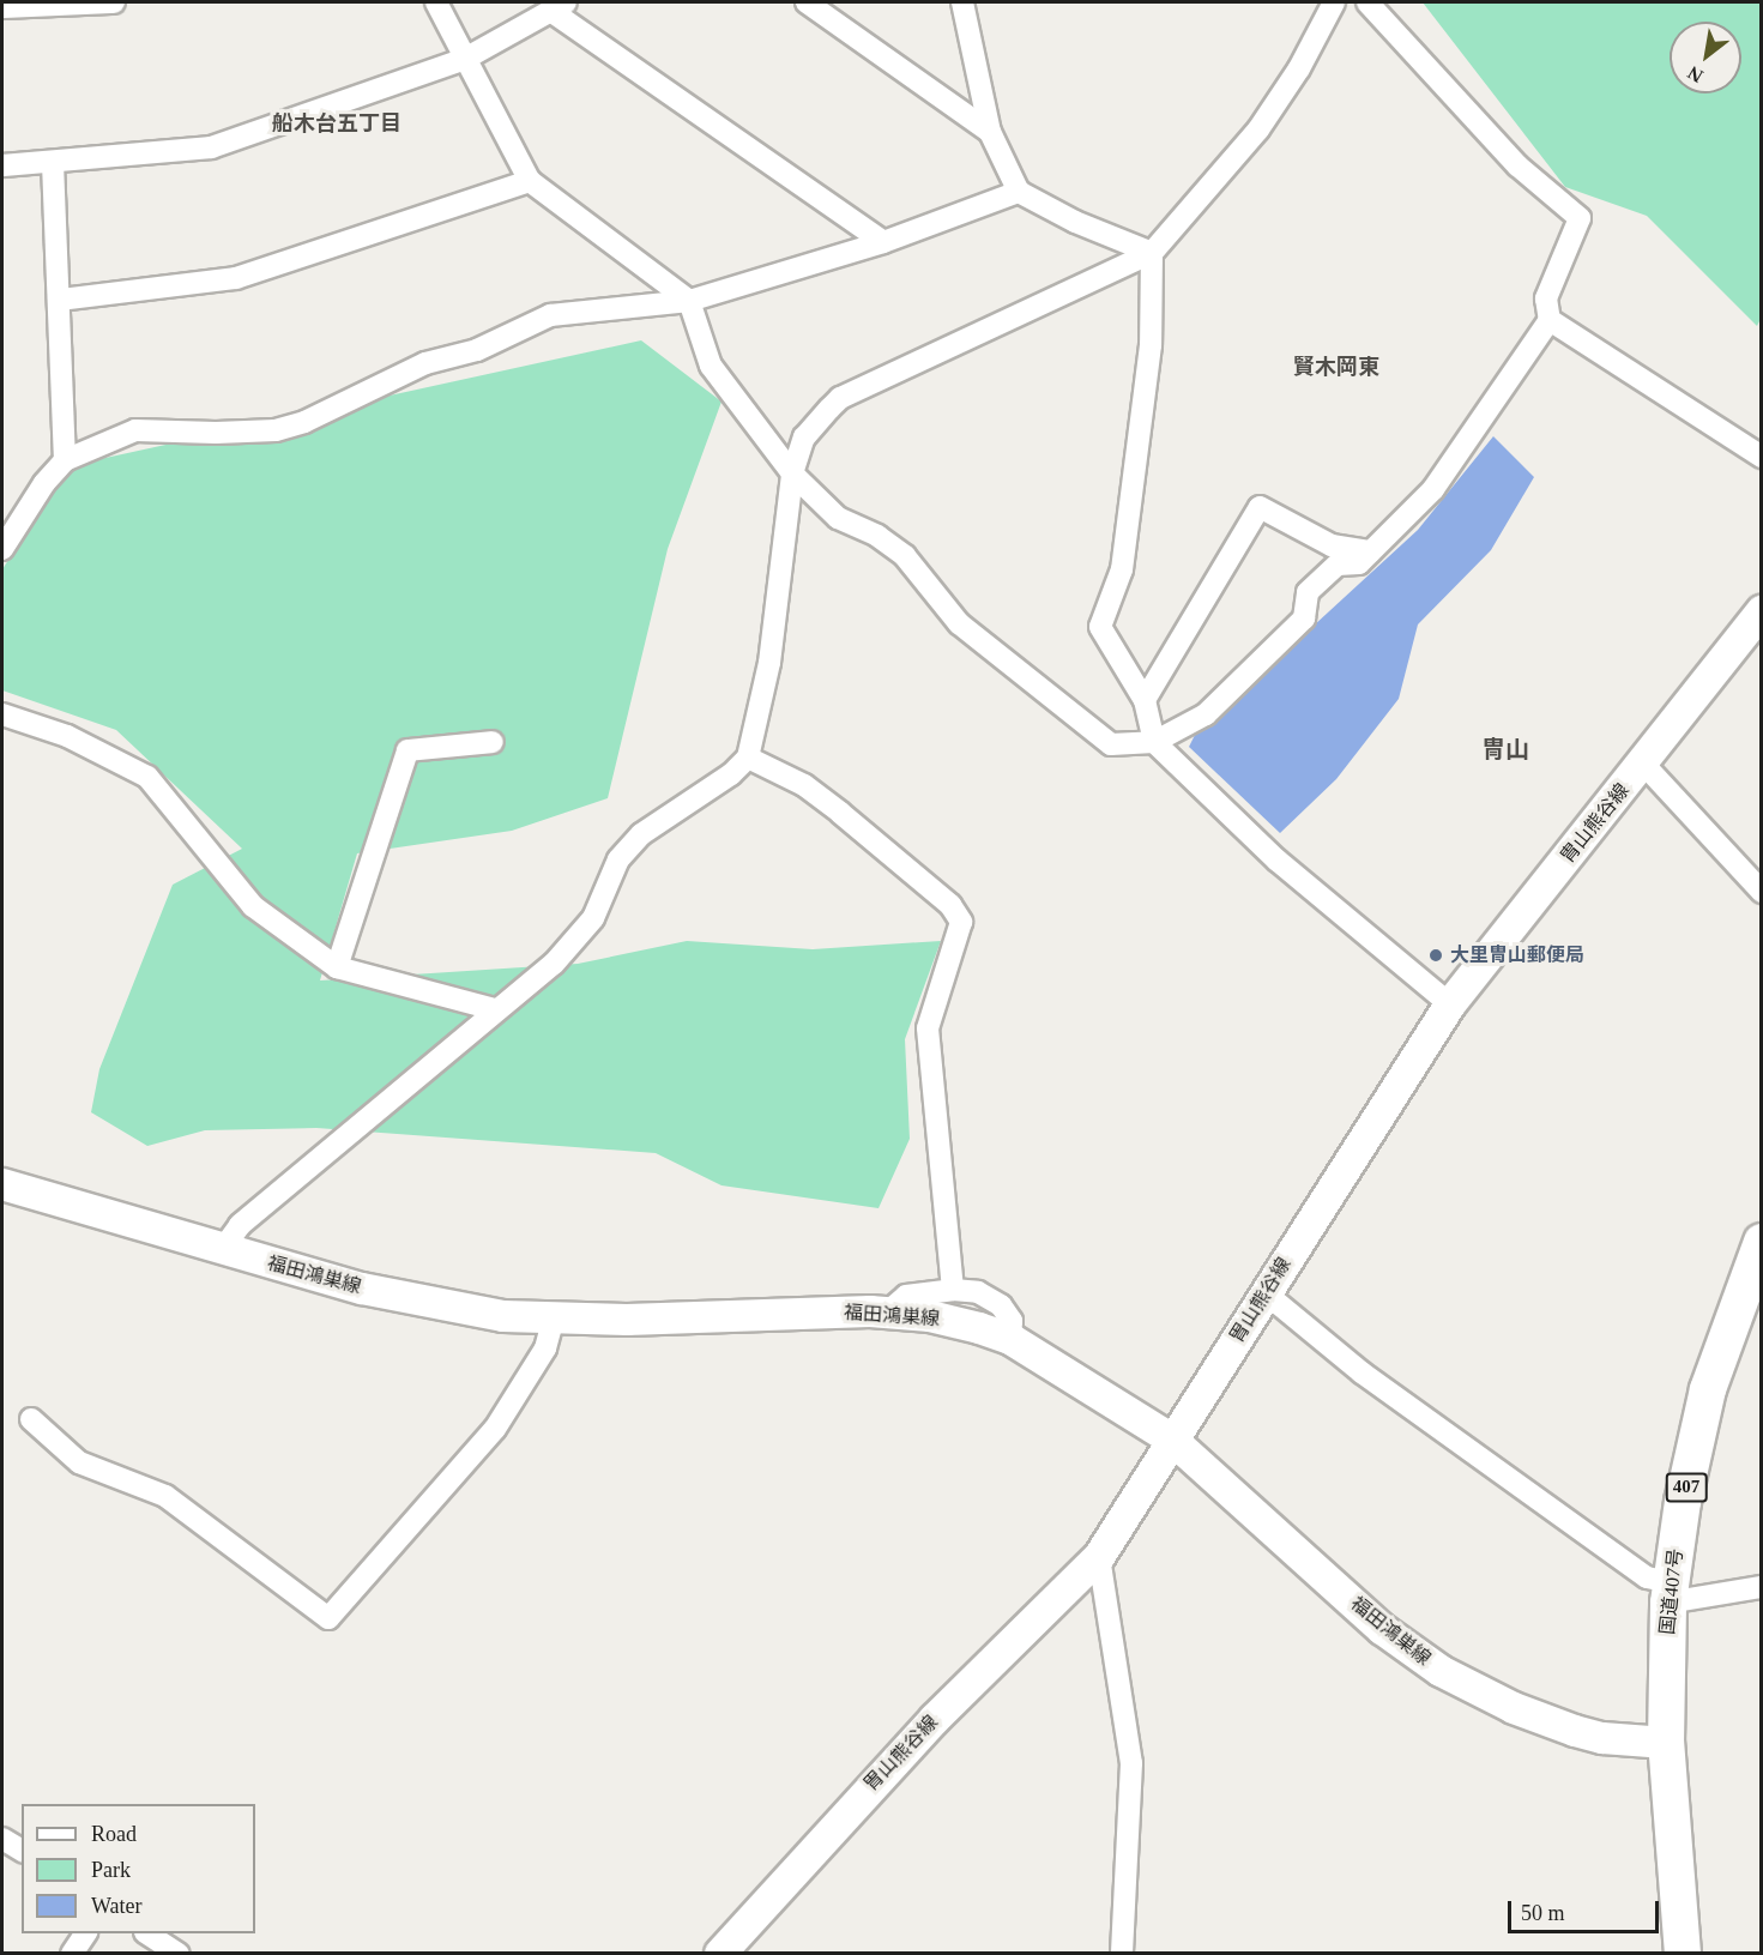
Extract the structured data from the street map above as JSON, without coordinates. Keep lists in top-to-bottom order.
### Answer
{
  "streets": {
    "highway": ["407", "国道407号"],
    "main road": ["胄山熊谷線", "福田鴻巣線"]
  },
  "crossings": [
    ["胄山熊谷線", "福田鴻巣線"],
    ["福田鴻巣線", "国道407号"]
  ],
  "districts": ["船木台五丁目", "賢木岡東", "冑山"],
  "places": ["大里冑山郵便局"],
  "legend": ["Road", "Park", "Water"],
  "scale_bar": "50 m",
  "north": "bottom left"
}
